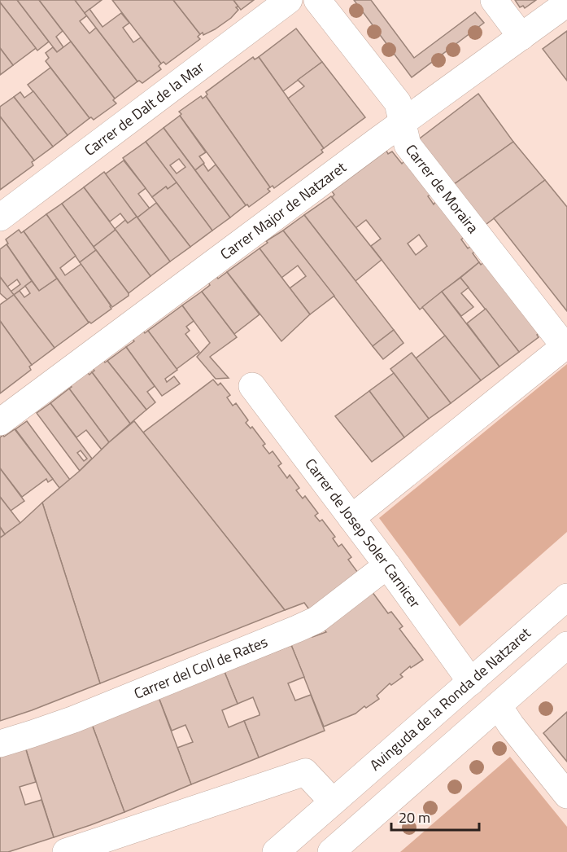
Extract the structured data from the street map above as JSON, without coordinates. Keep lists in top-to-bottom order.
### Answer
{
  "streets": {
    "street": [
      "Carrer de Dalt de la Mar",
      "Carrer de Moraira",
      "Carrer Major de Natzaret",
      "Carrer de Josep Soler Carnicer",
      "Carrer del Coll de Rates",
      "Avinguda de la Ronda de Natzaret"
    ]
  },
  "crossings": [
    ["Carrer de Moraira", "Carrer Major de Natzaret"],
    ["Carrer de Moraira", "Carrer de Josep Soler Carnicer"],
    ["Carrer de Josep Soler Carnicer", "Carrer del Coll de Rates"],
    ["Carrer de Josep Soler Carnicer", "Avinguda de la Ronda de Natzaret"]
  ],
  "scale_bar": "20 m"
}
